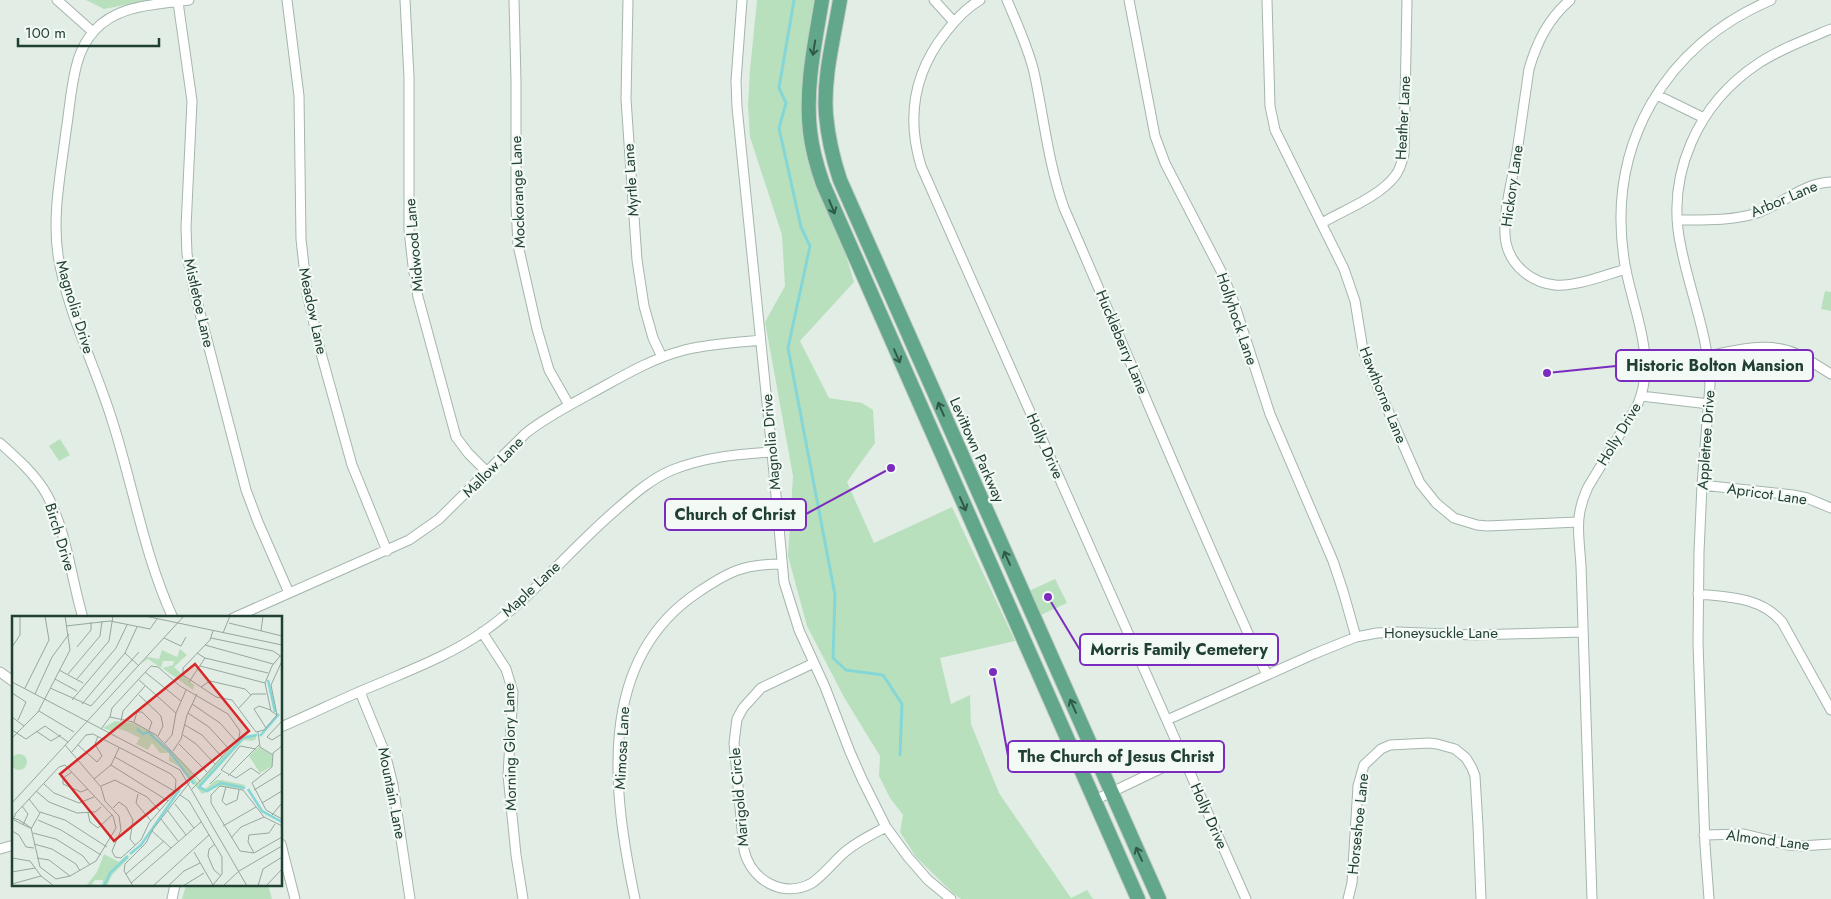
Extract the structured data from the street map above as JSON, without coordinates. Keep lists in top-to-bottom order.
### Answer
{
  "streets": {
    "main road": ["Levittown Parkway"],
    "street": [
      "Heather Lane",
      "Myrtle Lane",
      "Hickory Lane",
      "Mockorange Lane",
      "Arbor Lane",
      "Midwood Lane",
      "Mistletoe Lane",
      "Magnolia Drive",
      "Meadow Lane",
      "Hollyhock Lane",
      "Huckleberry Lane",
      "Hawthorne Lane",
      "Holly Drive",
      "Appletree Drive",
      "Mallow Lane",
      "Apricot Lane",
      "Birch Drive",
      "Maple Lane",
      "Honeysuckle Lane",
      "Morning Glory Lane",
      "Mimosa Lane",
      "Mountain Lane",
      "Marigold Circle",
      "Horseshoe Lane",
      "Almond Lane"
    ]
  },
  "crossings": [
    ["Heather Lane", "Hawthorne Lane"],
    ["Myrtle Lane", "Mallow Lane"],
    ["Hickory Lane", "Holly Drive"],
    ["Mockorange Lane", "Mallow Lane"],
    ["Arbor Lane", "Appletree Drive"],
    ["Midwood Lane", "Mallow Lane"],
    ["Mistletoe Lane", "Magnolia Drive"],
    ["Mistletoe Lane", "Mallow Lane"],
    ["Magnolia Drive", "Mallow Lane"],
    ["Magnolia Drive", "Maple Lane"],
    ["Magnolia Drive", "Mimosa Lane"],
    ["Magnolia Drive", "Marigold Circle"],
    ["Meadow Lane", "Mallow Lane"],
    ["Hollyhock Lane", "Honeysuckle Lane"],
    ["Huckleberry Lane", "Honeysuckle Lane"],
    ["Hawthorne Lane", "Holly Drive"],
    ["Holly Drive", "Honeysuckle Lane"],
    ["Appletree Drive", "Apricot Lane"],
    ["Appletree Drive", "Almond Lane"],
    ["Maple Lane", "Morning Glory Lane"],
    ["Maple Lane", "Mountain Lane"]
  ],
  "places": [
    "Historic Bolton Mansion",
    "Church of Christ",
    "Morris Family Cemetery",
    "The Church of Jesus Christ"
  ],
  "scale_bar": "100 m"
}
